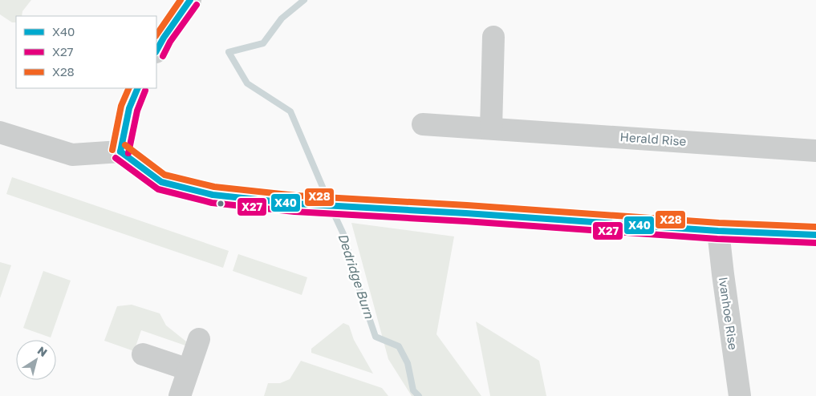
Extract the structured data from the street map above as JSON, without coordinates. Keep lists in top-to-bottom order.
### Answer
{
  "streets": {
    "street": ["Herald Rise", "Ivanhoe Rise"]
  },
  "water": ["Dedridge Burn"],
  "lines": ["transit line X40", "transit line X28", "transit line X27"],
  "legend": ["X40", "X27", "X28"],
  "north": "top right"
}
